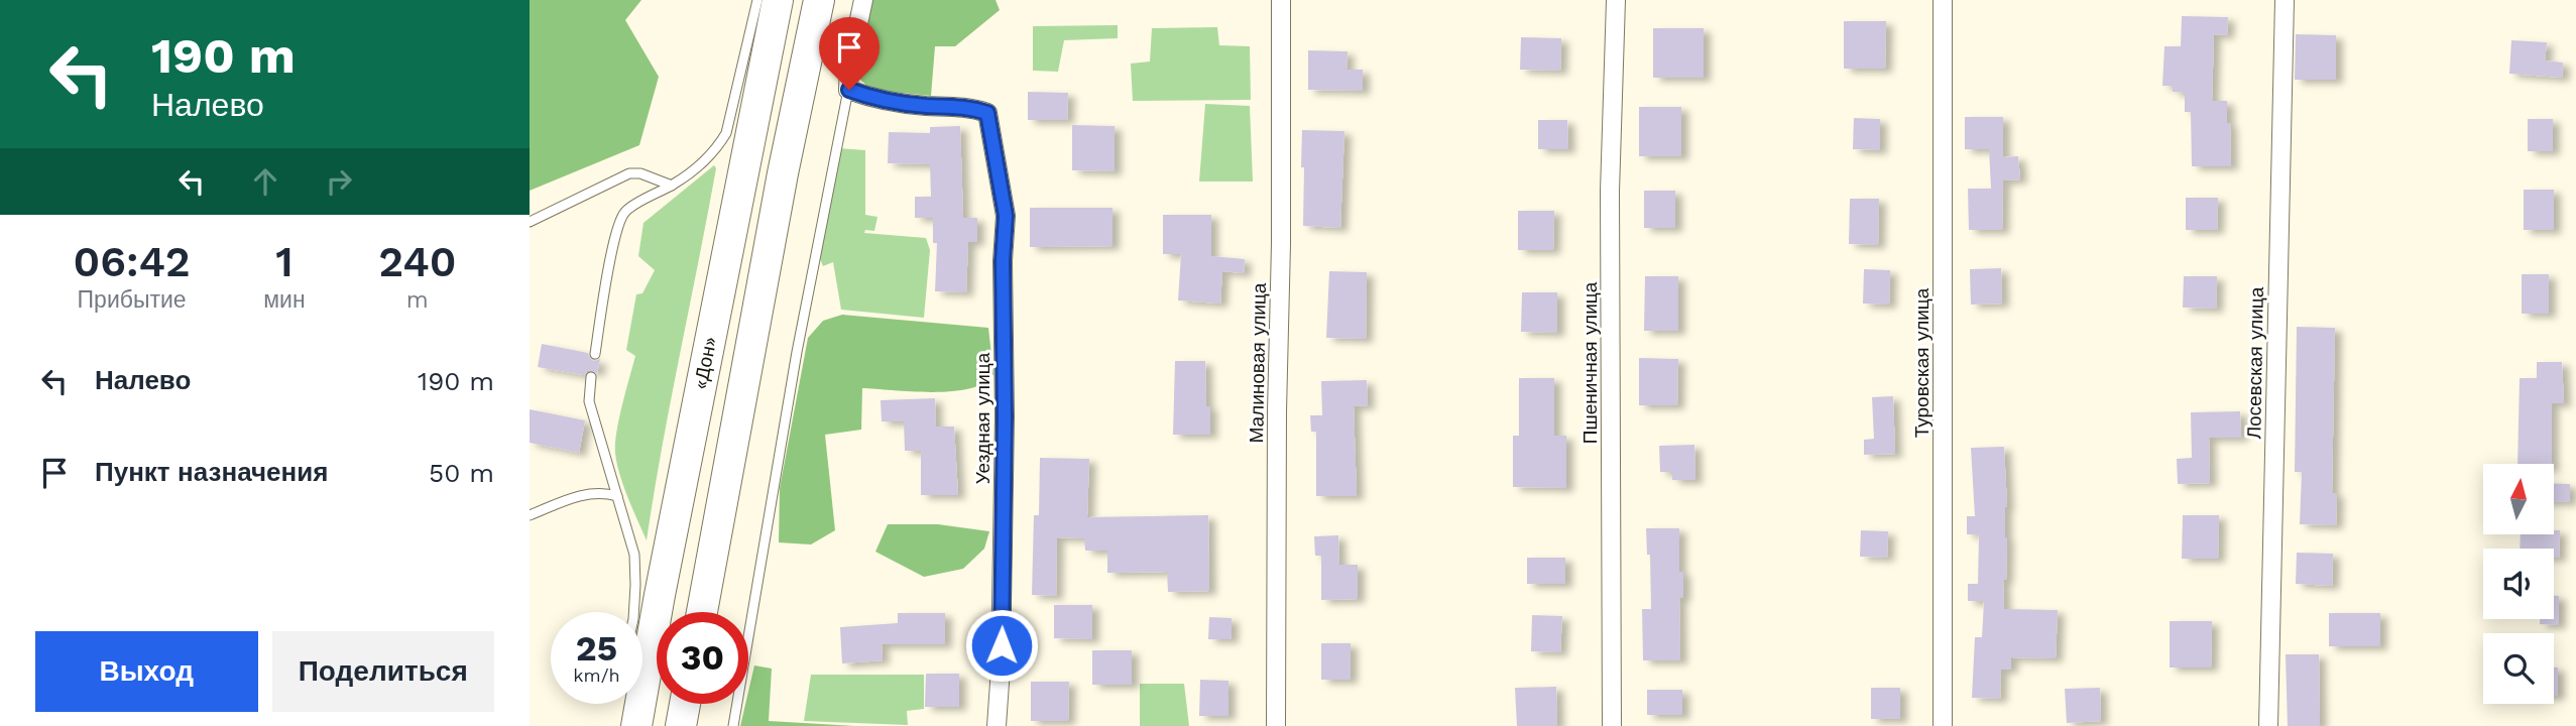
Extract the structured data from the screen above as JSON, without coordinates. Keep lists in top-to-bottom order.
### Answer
{
  "streets": {
    "highway": ["«Дон»"],
    "street": [
      "Малиновая улица",
      "Пшеничная улица",
      "Туровская улица",
      "Лосевская улица",
      "Уездная улица"
    ]
  },
  "north": "top",
  "page": {
    "turn": ["190 m", "Налево"],
    "eta": [
      "06:42",
      "Прибытие",
      "1",
      "мин",
      "240",
      "m"
    ],
    "list": [
      {
        "name": "Налево",
        "value": "190 m"
      },
      {
        "name": "Пункт назначения",
        "value": "50 m"
      }
    ],
    "speed": "25 km/h",
    "limit": "30",
    "buttons": ["Выход", "Поделиться"]
  }
}
